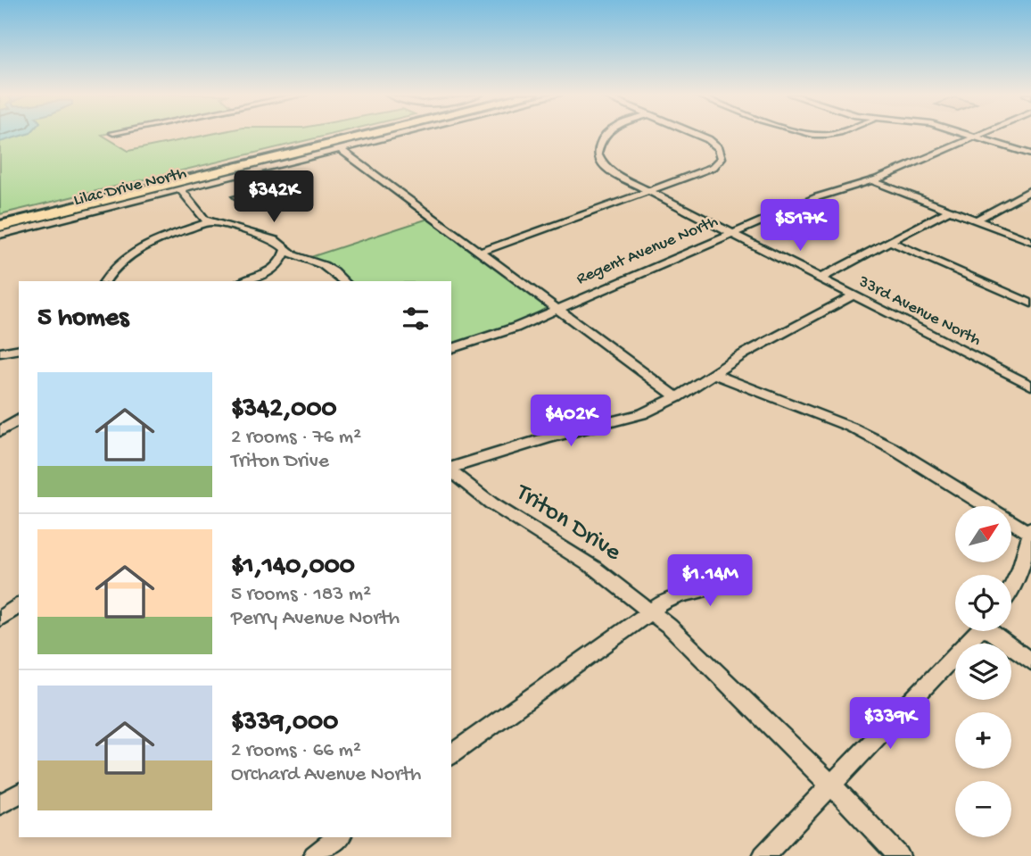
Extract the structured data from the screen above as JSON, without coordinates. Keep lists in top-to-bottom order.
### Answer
{
  "streets": {
    "street": [
      "Lilac Drive North",
      "Regent Avenue North",
      "33rd Avenue North",
      "Triton Drive"
    ]
  },
  "crossings": [
    ["Regent Avenue North", "33rd Avenue North"]
  ],
  "north": "top right",
  "page": {
    "price": [
      "$342K",
      "$517K",
      "$402K",
      "$1.14M",
      "$339K"
    ],
    "heading": "5 homes",
    "list": [
      {
        "name": "$342,000",
        "note": "2 rooms · 76 m² · Triton Drive"
      },
      {
        "name": "$1,140,000",
        "note": "5 rooms · 183 m² · Perry Avenue North"
      },
      {
        "name": "$339,000",
        "note": "2 rooms · 66 m² · Orchard Avenue North"
      }
    ],
    "map_buttons": ["+", "−"]
  }
}
